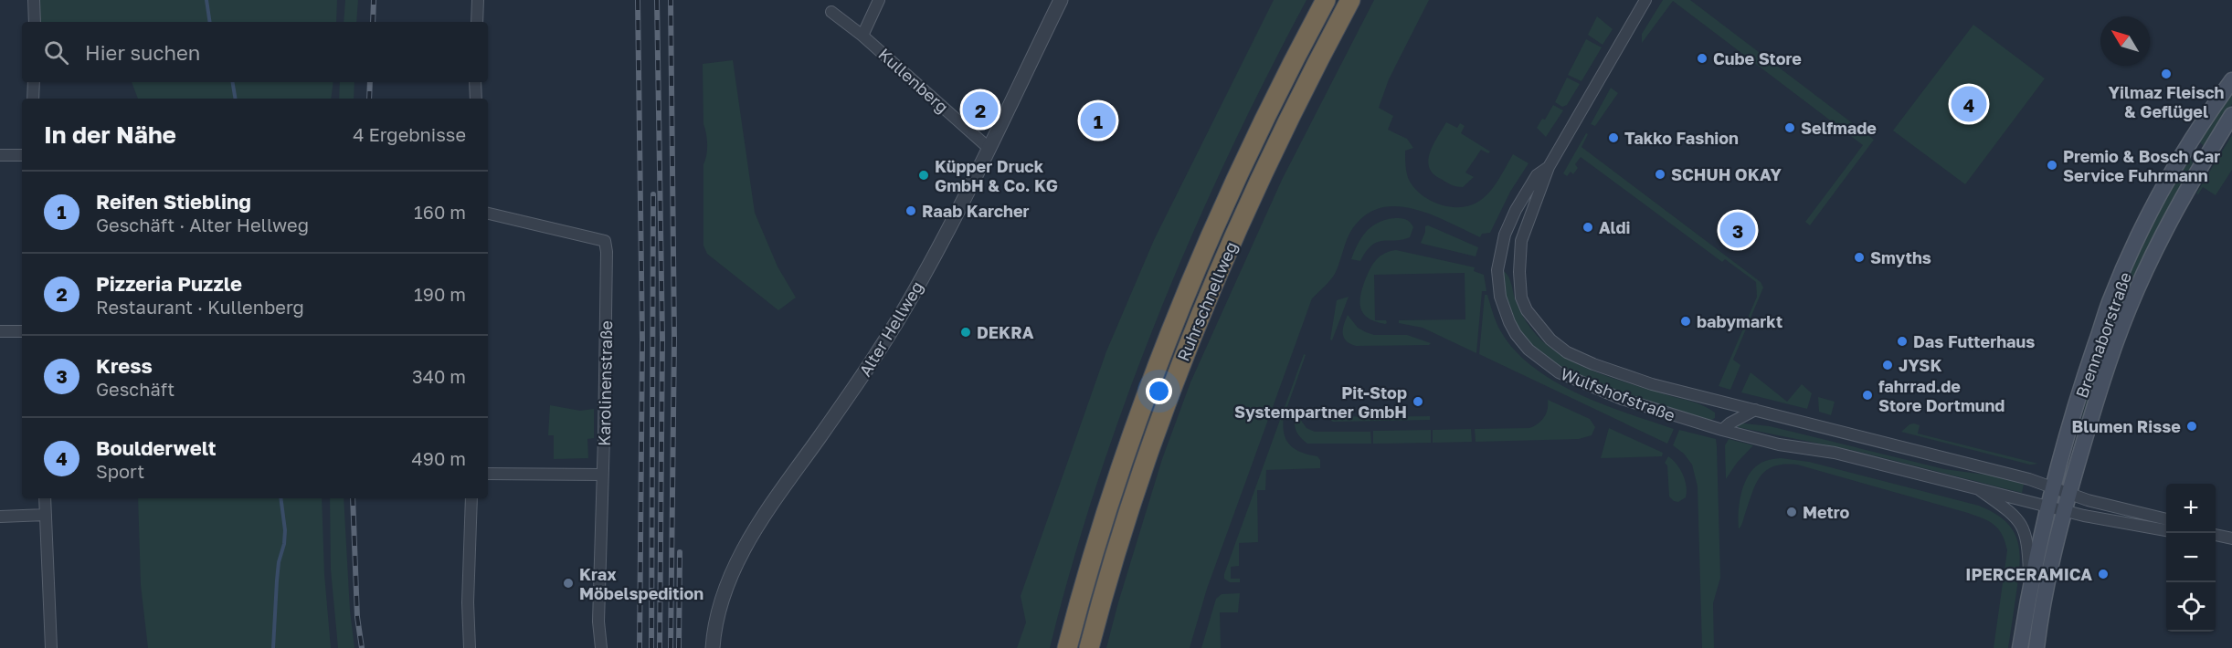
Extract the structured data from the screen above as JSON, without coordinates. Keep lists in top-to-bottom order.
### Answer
{
  "streets": {
    "highway": ["Ruhrschnellweg"],
    "main road": ["Brennaborstraße"],
    "street": [
      "Kullenberg",
      "Alter Hellweg",
      "Karolinenstraße",
      "Wulfshofstraße"
    ]
  },
  "crossings": [
    ["Kullenberg", "Alter Hellweg"],
    ["Brennaborstraße", "Wulfshofstraße"]
  ],
  "places": [
    "Cube Store",
    "Yilmaz Fleisch & Geflügel",
    "Selfmade",
    "Takko Fashion",
    "Premio & Bosch Car Service Fuhrmann",
    "SCHUH OKAY",
    "Küpper Druck GmbH & Co. KG",
    "Raab Karcher",
    "Aldi",
    "Smyths",
    "babymarkt",
    "DEKRA",
    "Das Futterhaus",
    "JYSK",
    "fahrrad.de Store Dortmund",
    "Pit-Stop Systempartner GmbH",
    "Blumen Risse",
    "Metro",
    "IPERCERAMICA",
    "Krax Möbelspedition"
  ],
  "north": "top left",
  "page": {
    "search": "Hier suchen",
    "pins": [
      "4",
      "2",
      "1",
      "3"
    ],
    "heading": ["In der Nähe", "4 Ergebnisse"],
    "list": [
      {
        "mark": "1",
        "name": "Reifen Stiebling",
        "note": "Geschäft · Alter Hellweg",
        "value": "160 m"
      },
      {
        "mark": "2",
        "name": "Pizzeria Puzzle",
        "note": "Restaurant · Kullenberg",
        "value": "190 m"
      },
      {
        "mark": "3",
        "name": "Kress",
        "note": "Geschäft",
        "value": "340 m"
      },
      {
        "mark": "4",
        "name": "Boulderwelt",
        "note": "Sport",
        "value": "490 m"
      }
    ],
    "map_buttons": ["+", "−"]
  }
}
